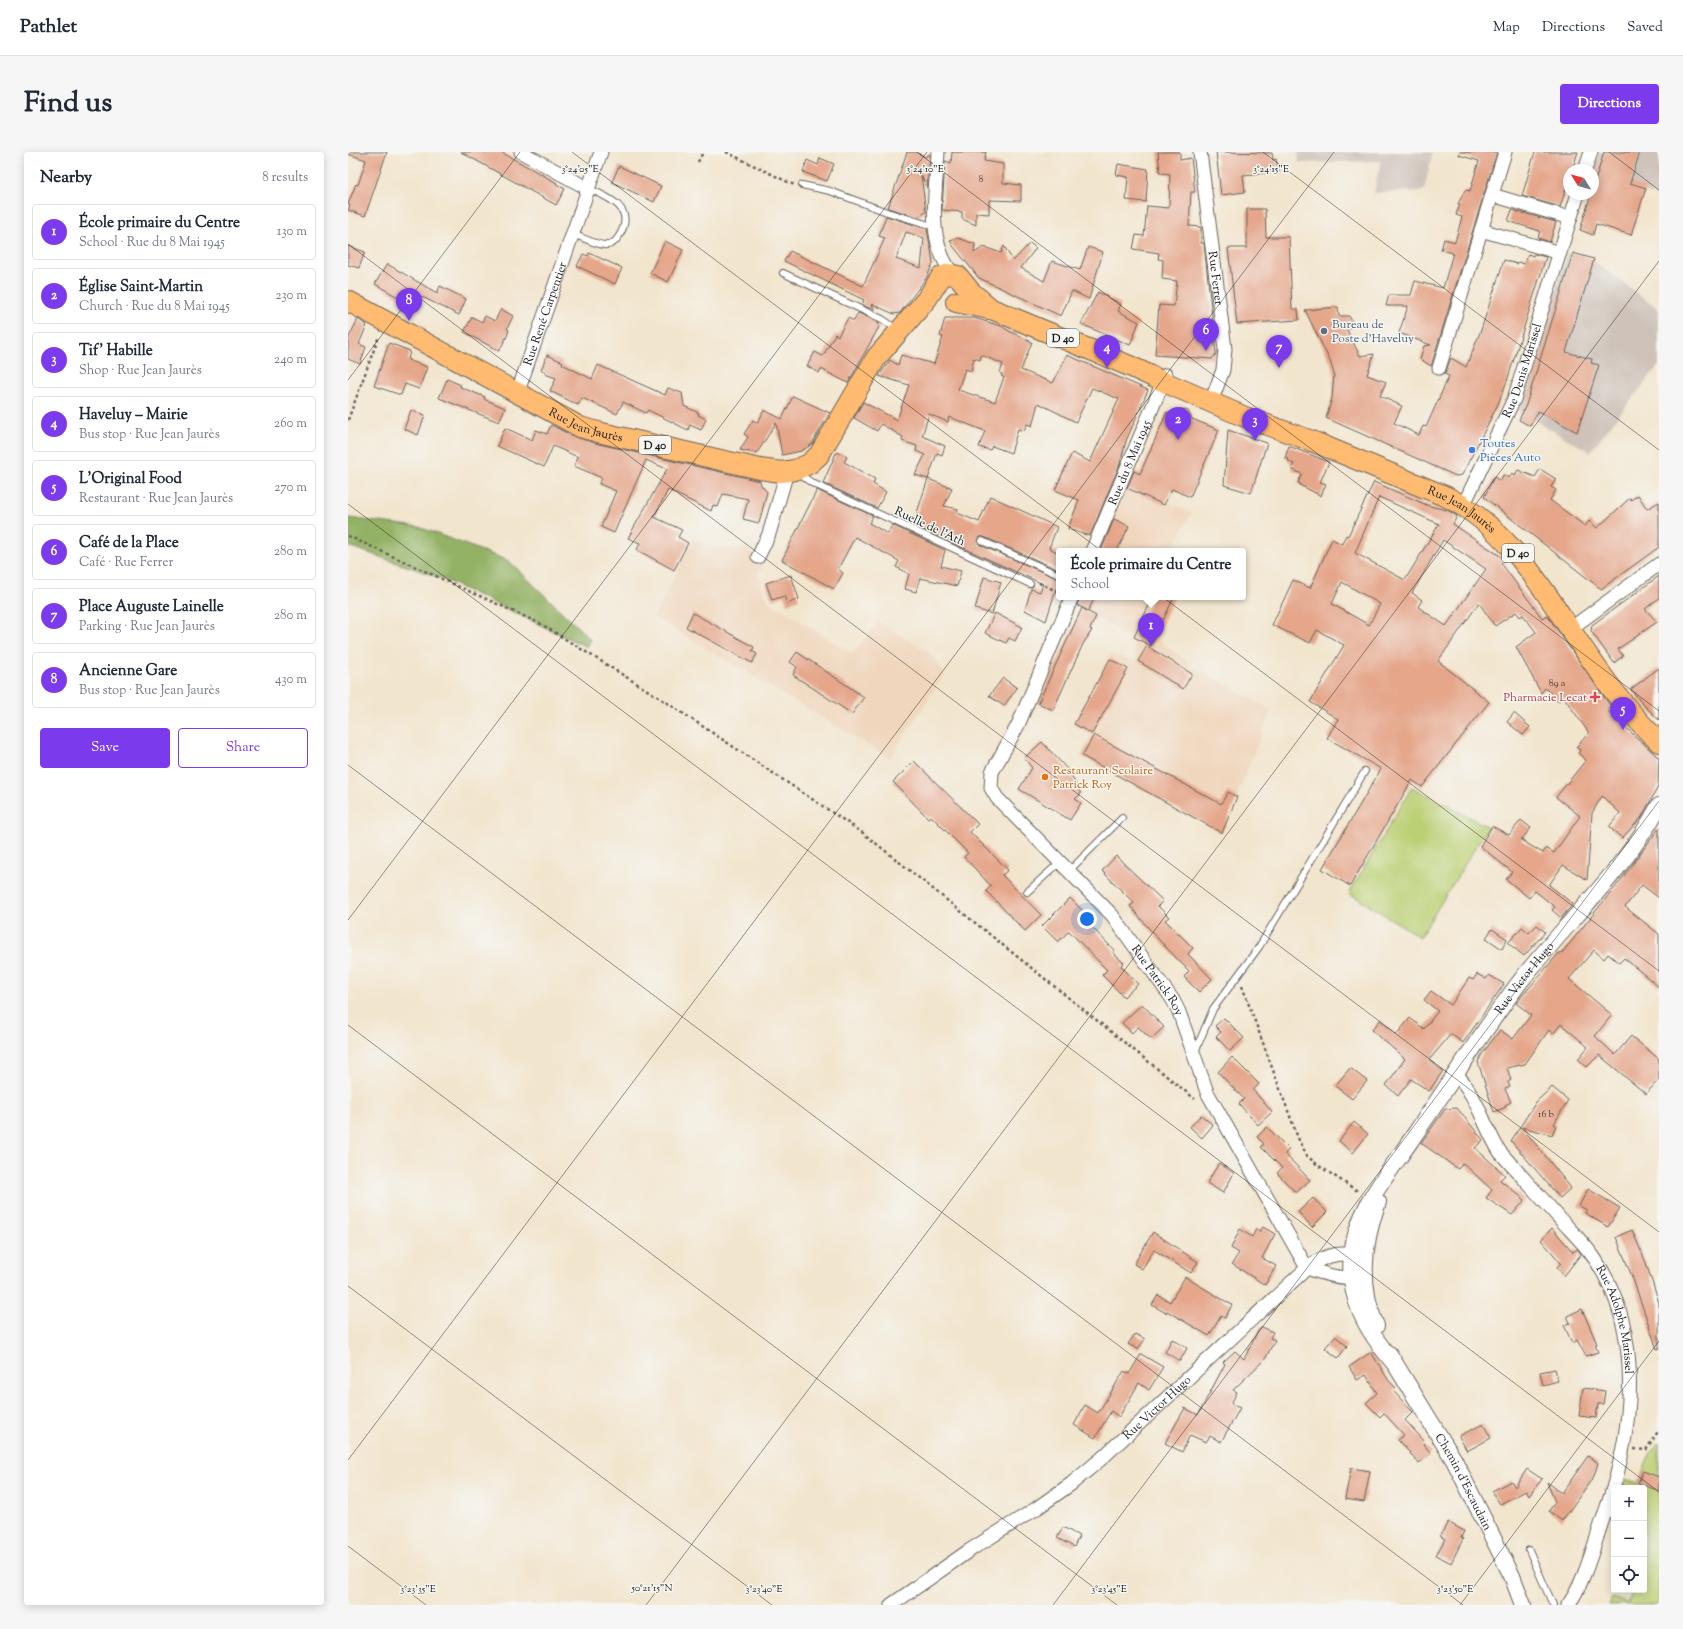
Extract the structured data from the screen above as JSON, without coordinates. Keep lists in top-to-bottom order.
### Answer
{
  "streets": {
    "main road": ["D 40", "Rue Jean Jaurès"],
    "street": [
      "Rue Ferrer",
      "Rue René Carpentier",
      "Rue Denis Marissel",
      "Rue du 8 Mai 1945",
      "Rue Victor Hugo",
      "Rue Patrick Roy",
      "Rue Adolphe Marissel",
      "Chemin d'Escaudain"
    ],
    "lane": ["Ruelle de l'Ath"]
  },
  "crossings": [
    ["Rue Ferrer", "Rue Jean Jaurès"],
    ["Rue René Carpentier", "Rue Jean Jaurès"],
    ["Rue Denis Marissel", "Rue Jean Jaurès"],
    ["Rue Jean Jaurès", "Rue du 8 Mai 1945"],
    ["Rue Jean Jaurès", "Ruelle de l'Ath"],
    ["Rue Victor Hugo", "Rue Patrick Roy"],
    ["Rue Victor Hugo", "Rue Adolphe Marissel"],
    ["Rue Victor Hugo", "Chemin d'Escaudain"]
  ],
  "places": {
    "other": ["Bureau de Poste d'Haveluy", "Toutes Pièces Auto", "Restaurant Scolaire Patrick Roy"],
    "health": ["Pharmacie Lecat"]
  },
  "house_numbers": ["8", "89 a", "16 b"],
  "north": "top left",
  "page": {
    "header": "Pathlet",
    "nav": ["Map", "Directions", "Saved"],
    "title": "Find us",
    "buttons": [
      "Directions",
      ["Save", "Share"]
    ],
    "heading": ["Nearby", "8 results"],
    "list": [
      {
        "mark": "1",
        "name": "École primaire du Centre",
        "note": "School · Rue du 8 Mai 1945",
        "value": "130 m"
      },
      {
        "mark": "2",
        "name": "Église Saint-Martin",
        "note": "Church · Rue du 8 Mai 1945",
        "value": "230 m"
      },
      {
        "mark": "3",
        "name": "Tif' Habille",
        "note": "Shop · Rue Jean Jaurès",
        "value": "240 m"
      },
      {
        "mark": "4",
        "name": "Haveluy – Mairie",
        "note": "Bus stop · Rue Jean Jaurès",
        "value": "260 m"
      },
      {
        "mark": "5",
        "name": "L'Original Food",
        "note": "Restaurant · Rue Jean Jaurès",
        "value": "270 m"
      },
      {
        "mark": "6",
        "name": "Café de la Place",
        "note": "Café · Rue Ferrer",
        "value": "280 m"
      },
      {
        "mark": "7",
        "name": "Place Auguste Lainelle",
        "note": "Parking · Rue Jean Jaurès",
        "value": "280 m"
      },
      {
        "mark": "8",
        "name": "Ancienne Gare",
        "note": "Bus stop · Rue Jean Jaurès",
        "value": "430 m"
      }
    ],
    "pins": [
      "8",
      "6",
      "4",
      "7",
      "2",
      "3",
      "1",
      "5"
    ],
    "popup": ["École primaire du Centre", "School"],
    "map_buttons": ["+", "−"]
  },
  "coordinates": [
    "3°24'05\"E",
    "3°24'10\"E",
    "3°24'15\"E",
    "50°21'15\"N",
    "3°23'35\"E",
    "3°23'40\"E",
    "3°23'45\"E",
    "3°23'50\"E"
  ]
}
